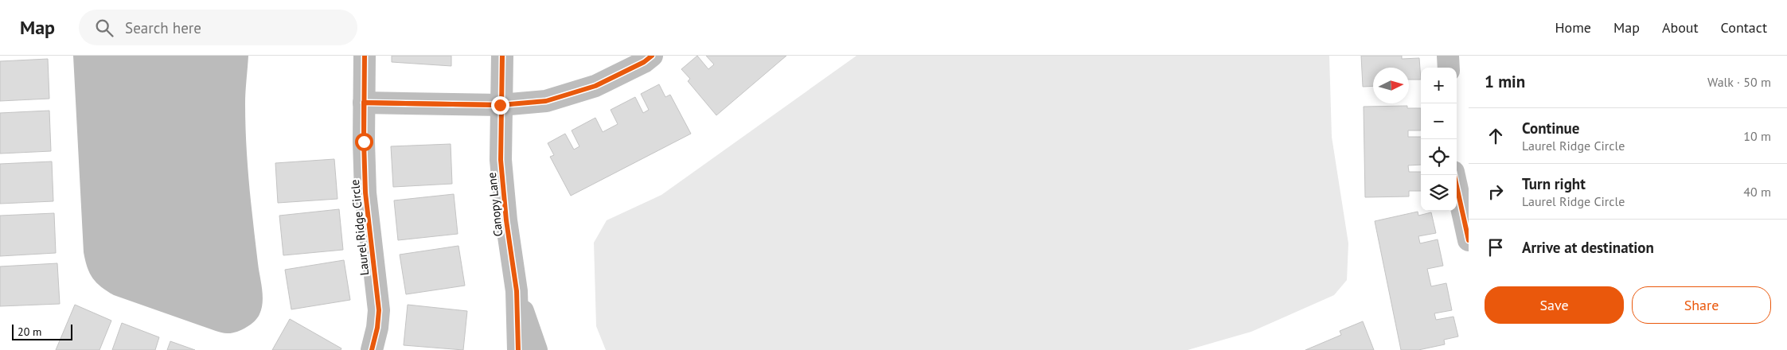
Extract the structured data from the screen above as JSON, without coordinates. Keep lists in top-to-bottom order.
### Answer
{
  "streets": {
    "street": ["Canopy Lane", "Laurel Ridge Circle"]
  },
  "scale_bar": "20 m",
  "north": "right",
  "page": {
    "header": "Map",
    "search": "Search here",
    "nav": [
      "Home",
      "Map",
      "About",
      "Contact"
    ],
    "heading": ["1 min", "Walk · 50 m"],
    "map_buttons": ["+", "−"],
    "list": [
      ["Continue", "Laurel Ridge Circle", "10 m"],
      ["Turn right", "Laurel Ridge Circle", "40 m"],
      "Arrive at destination"
    ],
    "buttons": ["Save", "Share"],
    "scale": "20 m"
  }
}
